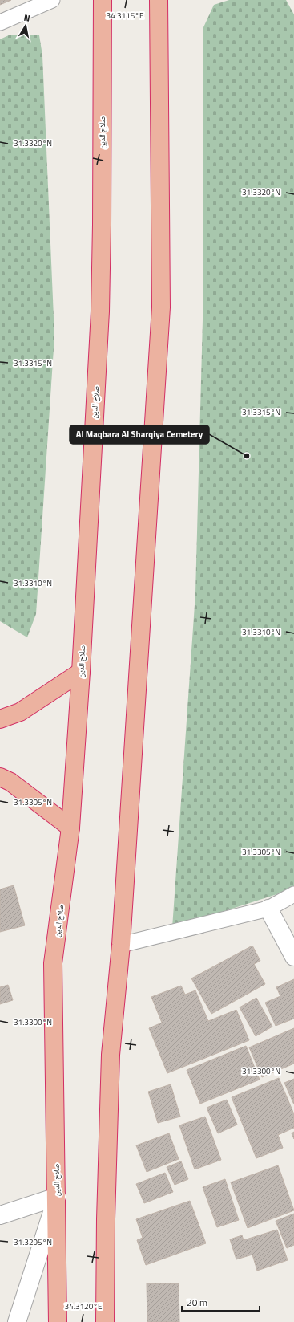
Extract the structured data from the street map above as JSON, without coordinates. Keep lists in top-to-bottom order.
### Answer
{
  "streets": {
    "highway": ["صلاح الدين"]
  },
  "places": ["Al Maqbara Al Sharqiya Cemetery"],
  "scale_bar": "20 m",
  "north": "top",
  "coordinates": [
    "34.3115°E",
    "31.3320°N",
    "31.3315°N",
    "31.3310°N",
    "31.3305°N",
    "31.3300°N",
    "31.3295°N",
    "34.3120°E"
  ]
}
